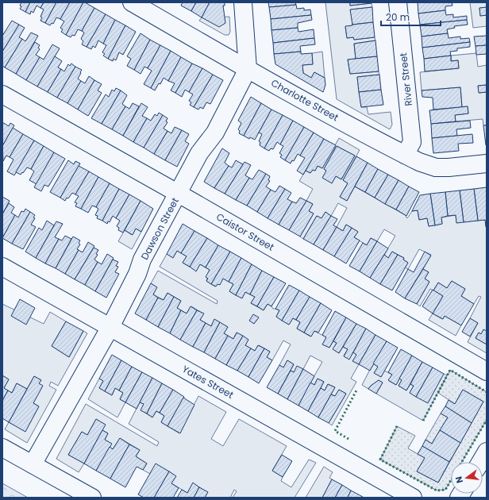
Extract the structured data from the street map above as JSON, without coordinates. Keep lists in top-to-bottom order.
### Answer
{
  "streets": {
    "street": [
      "River Street",
      "Charlotte Street",
      "Dawson Street",
      "Caistor Street",
      "Yates Street"
    ]
  },
  "crossings": [
    ["River Street", "Charlotte Street"],
    ["Charlotte Street", "Dawson Street"],
    ["Dawson Street", "Caistor Street"],
    ["Dawson Street", "Yates Street"]
  ],
  "scale_bar": "20 m",
  "north": "left"
}
